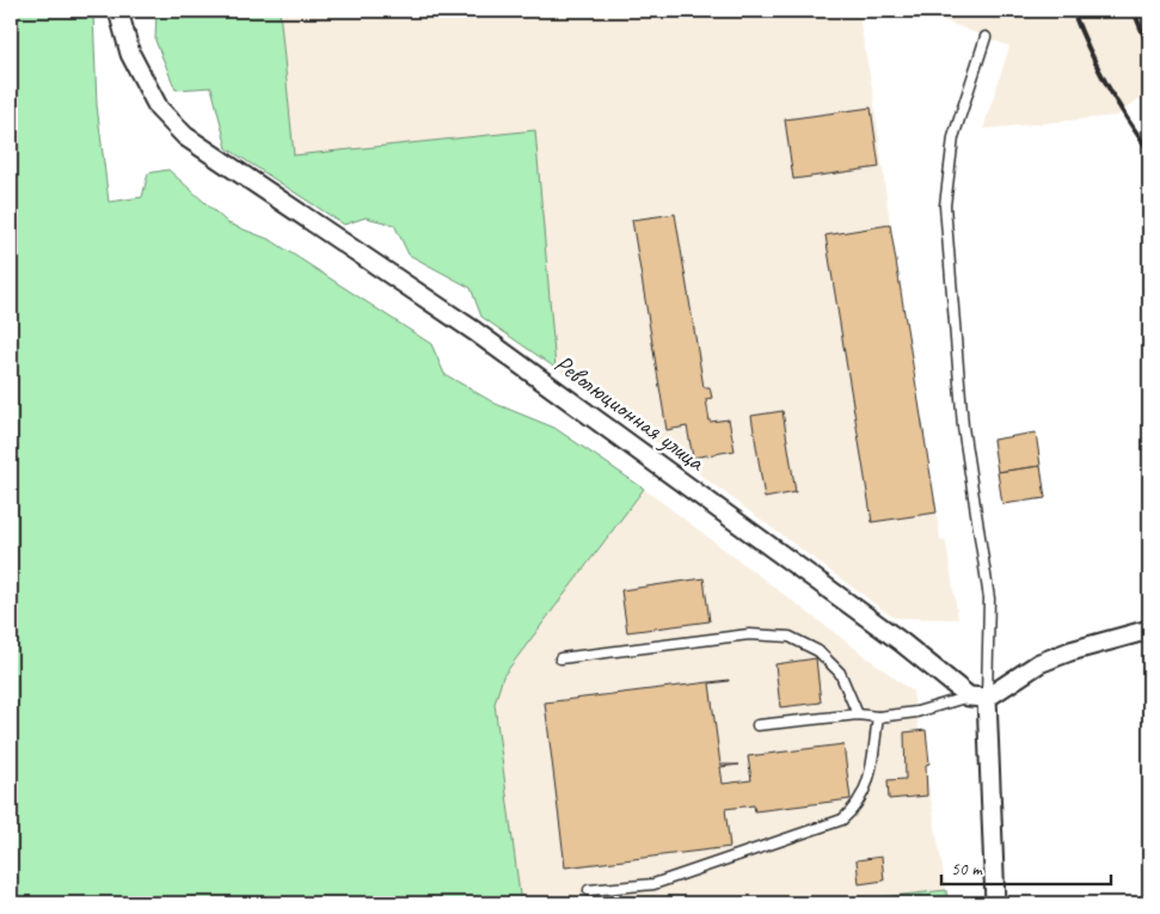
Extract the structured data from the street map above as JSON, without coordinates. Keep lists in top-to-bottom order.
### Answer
{
  "streets": {
    "street": ["Революционная улица"]
  },
  "scale_bar": "50 m"
}
